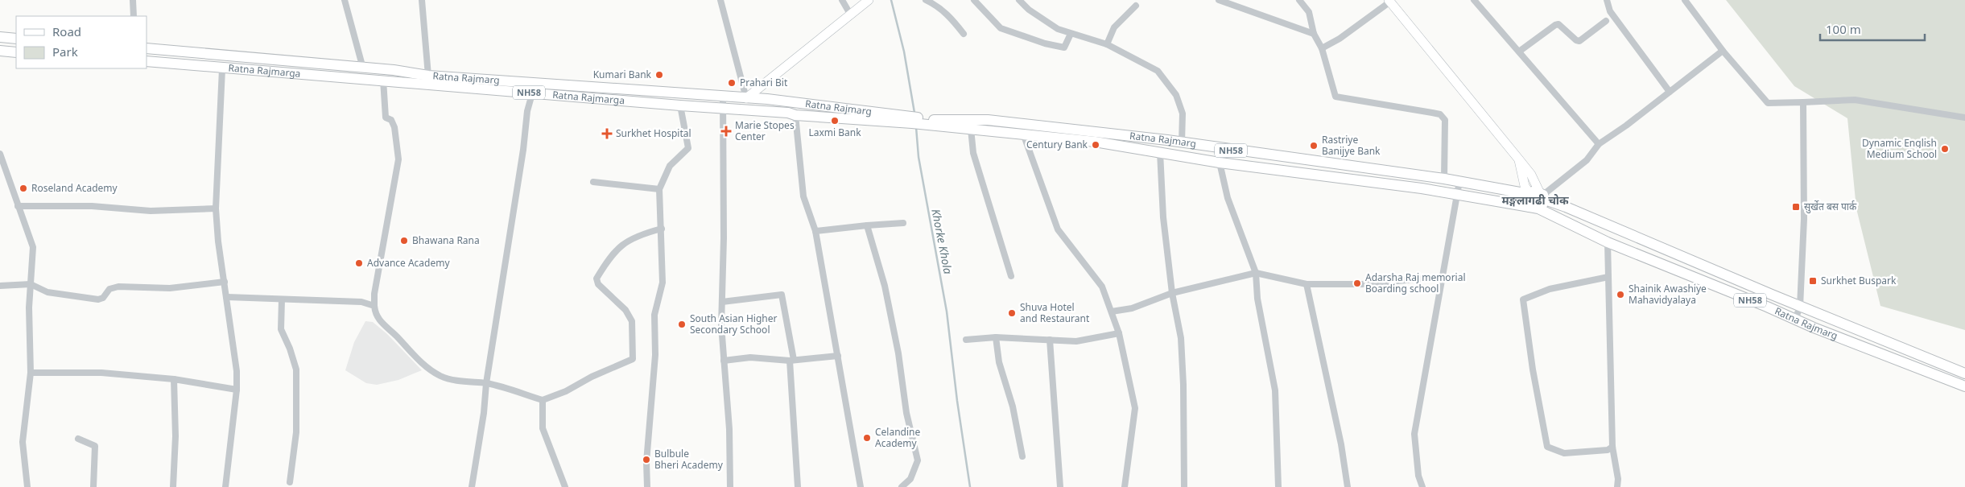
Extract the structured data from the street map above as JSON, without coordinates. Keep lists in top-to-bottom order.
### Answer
{
  "streets": {
    "main road": ["Ratna Rajmarga", "Ratna Rajmarg", "NH58"]
  },
  "crossings": [
    ["Ratna Rajmarga", "Ratna Rajmarg"]
  ],
  "districts": ["मङ्गलागढी चोक"],
  "water": ["Khorke Khola"],
  "places": {
    "other": [
      "Kumari Bank",
      "Prahari Bit",
      "Laxmi Bank",
      "Century Bank",
      "Rastriye Banijye Bank",
      "Dynamic English Medium School",
      "Roseland Academy",
      "Bhawana Rana",
      "Advance Academy",
      "Adarsha Raj memorial Boarding school",
      "Shainik Awashiye Mahavidyalaya",
      "Shuva Hotel and Restaurant",
      "South Asian Higher Secondary School",
      "Celandine Academy",
      "Bulbule Bheri Academy"
    ],
    "health": ["Marie Stopes Center", "Surkhet Hospital"],
    "transit": ["सुर्खेत बस पार्क", "Surkhet Buspark"]
  },
  "legend": ["Road", "Park"],
  "scale_bar": "100 m"
}
